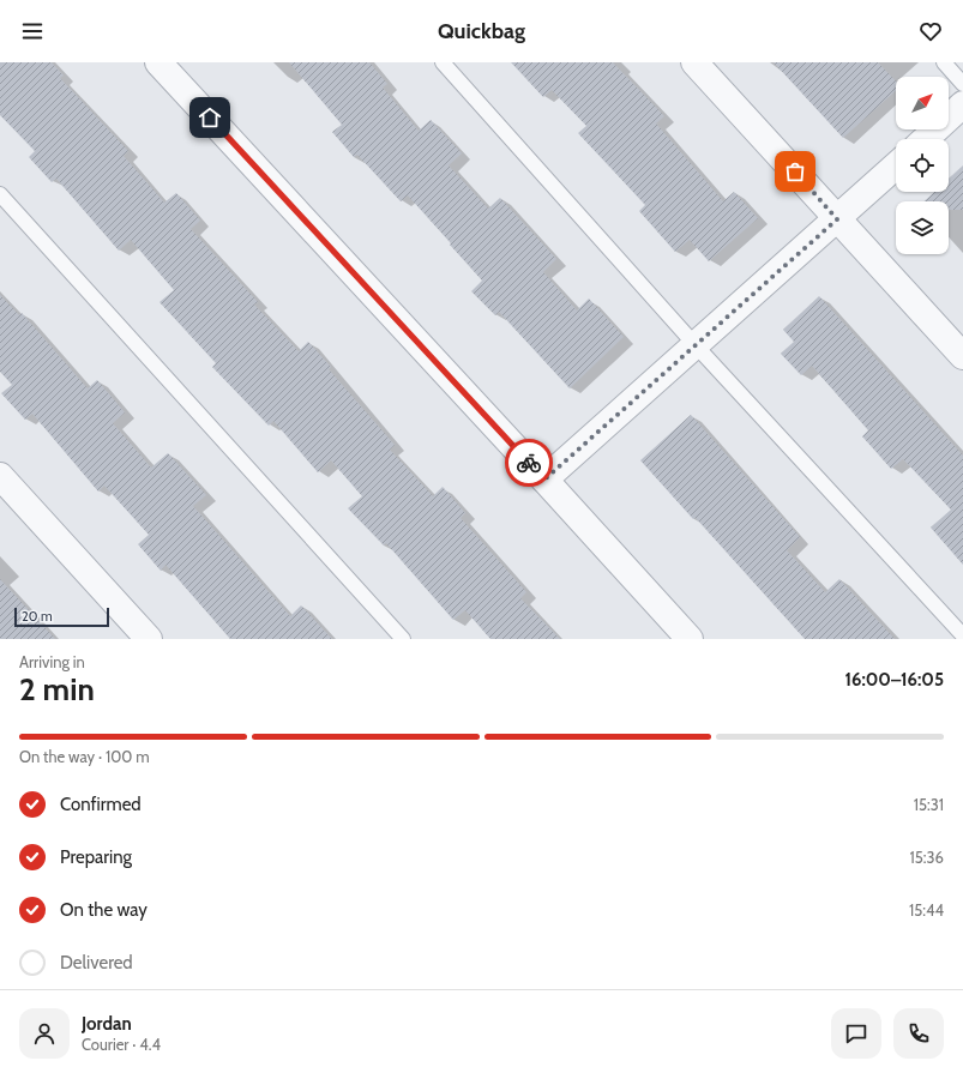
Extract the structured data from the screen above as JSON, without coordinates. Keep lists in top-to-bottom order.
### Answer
{
  "scale_bar": "20 m",
  "north": "top right",
  "page": {
    "header": "Quickbag",
    "scale": "20 m",
    "heading": ["2 min", "Arriving in", "16:00–16:05"],
    "panel": ["Jordan", "Courier · 4.4"],
    "bar": "On the way · 100 m",
    "list": [
      ["Confirmed", "15:31"],
      ["Preparing", "15:36"],
      ["On the way", "15:44"],
      "Delivered"
    ]
  }
}
